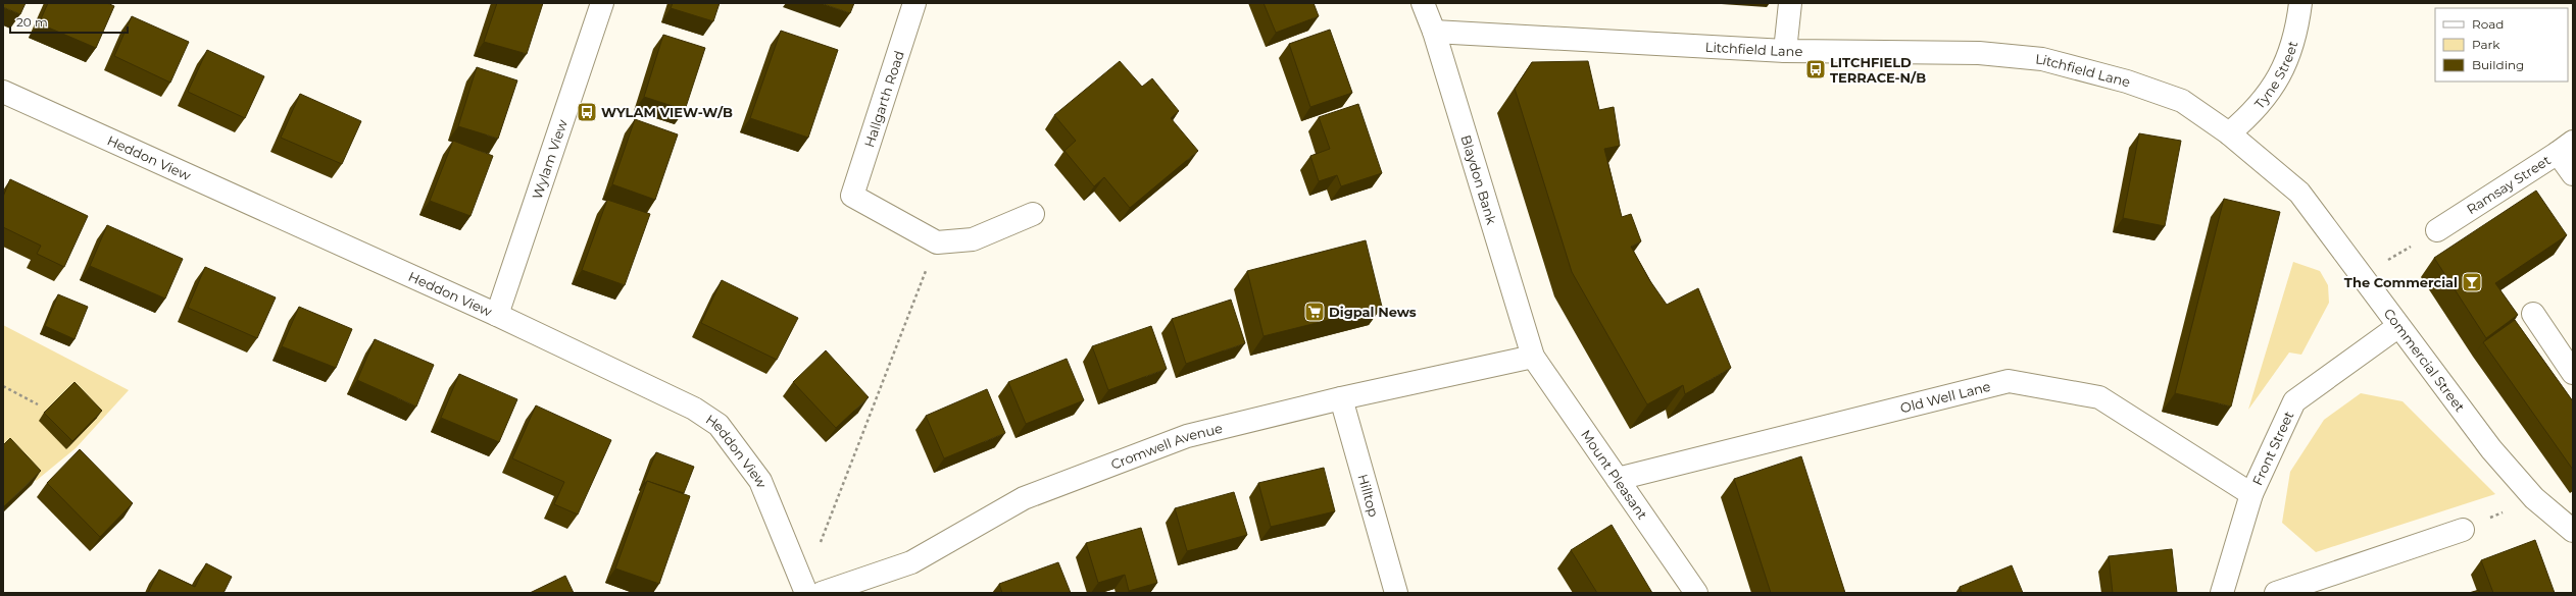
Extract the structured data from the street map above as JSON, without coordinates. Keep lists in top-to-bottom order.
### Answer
{
  "streets": {
    "street": [
      "Litchfield Lane",
      "Tyne Street",
      "Hallgarth Road",
      "Heddon View",
      "Wylam View",
      "Blaydon Bank",
      "Ramsay Street",
      "Commercial Street",
      "Old Well Lane",
      "Cromwell Avenue",
      "Front Street",
      "Mount Pleasant",
      "Hilltop"
    ]
  },
  "crossings": [
    ["Litchfield Lane", "Tyne Street"],
    ["Litchfield Lane", "Blaydon Bank"],
    ["Litchfield Lane", "Commercial Street"],
    ["Tyne Street", "Commercial Street"],
    ["Heddon View", "Wylam View"],
    ["Heddon View", "Cromwell Avenue"],
    ["Blaydon Bank", "Cromwell Avenue"],
    ["Blaydon Bank", "Mount Pleasant"],
    ["Commercial Street", "Front Street"],
    ["Old Well Lane", "Front Street"],
    ["Old Well Lane", "Mount Pleasant"],
    ["Cromwell Avenue", "Mount Pleasant"],
    ["Cromwell Avenue", "Hilltop"]
  ],
  "places": {
    "bus stop": ["LITCHFIELD TERRACE-N/B", "WYLAM VIEW-W/B"],
    "bar": ["The Commercial"],
    "supermarket": ["Digpal News"]
  },
  "legend": ["Road", "Park", "Building"],
  "scale_bar": "20 m"
}
